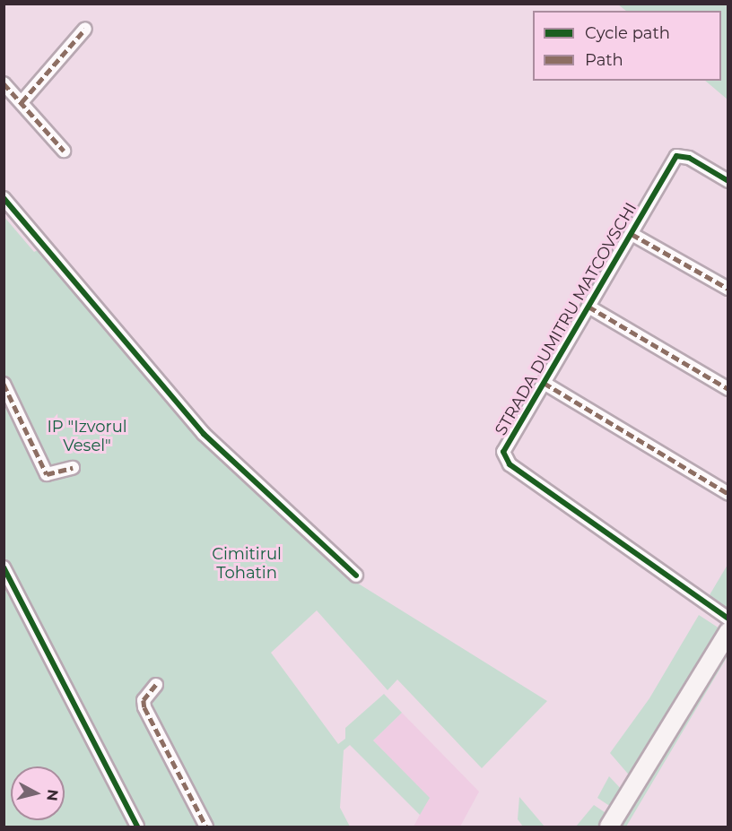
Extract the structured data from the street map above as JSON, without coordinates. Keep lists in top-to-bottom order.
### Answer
{
  "streets": {
    "street": ["STRADA DUMITRU MATCOVSCHI"]
  },
  "parks": ["IP \"Izvorul Vesel\"", "Cimitirul Tohatin"],
  "legend": ["Cycle path", "Path"],
  "north": "right"
}
